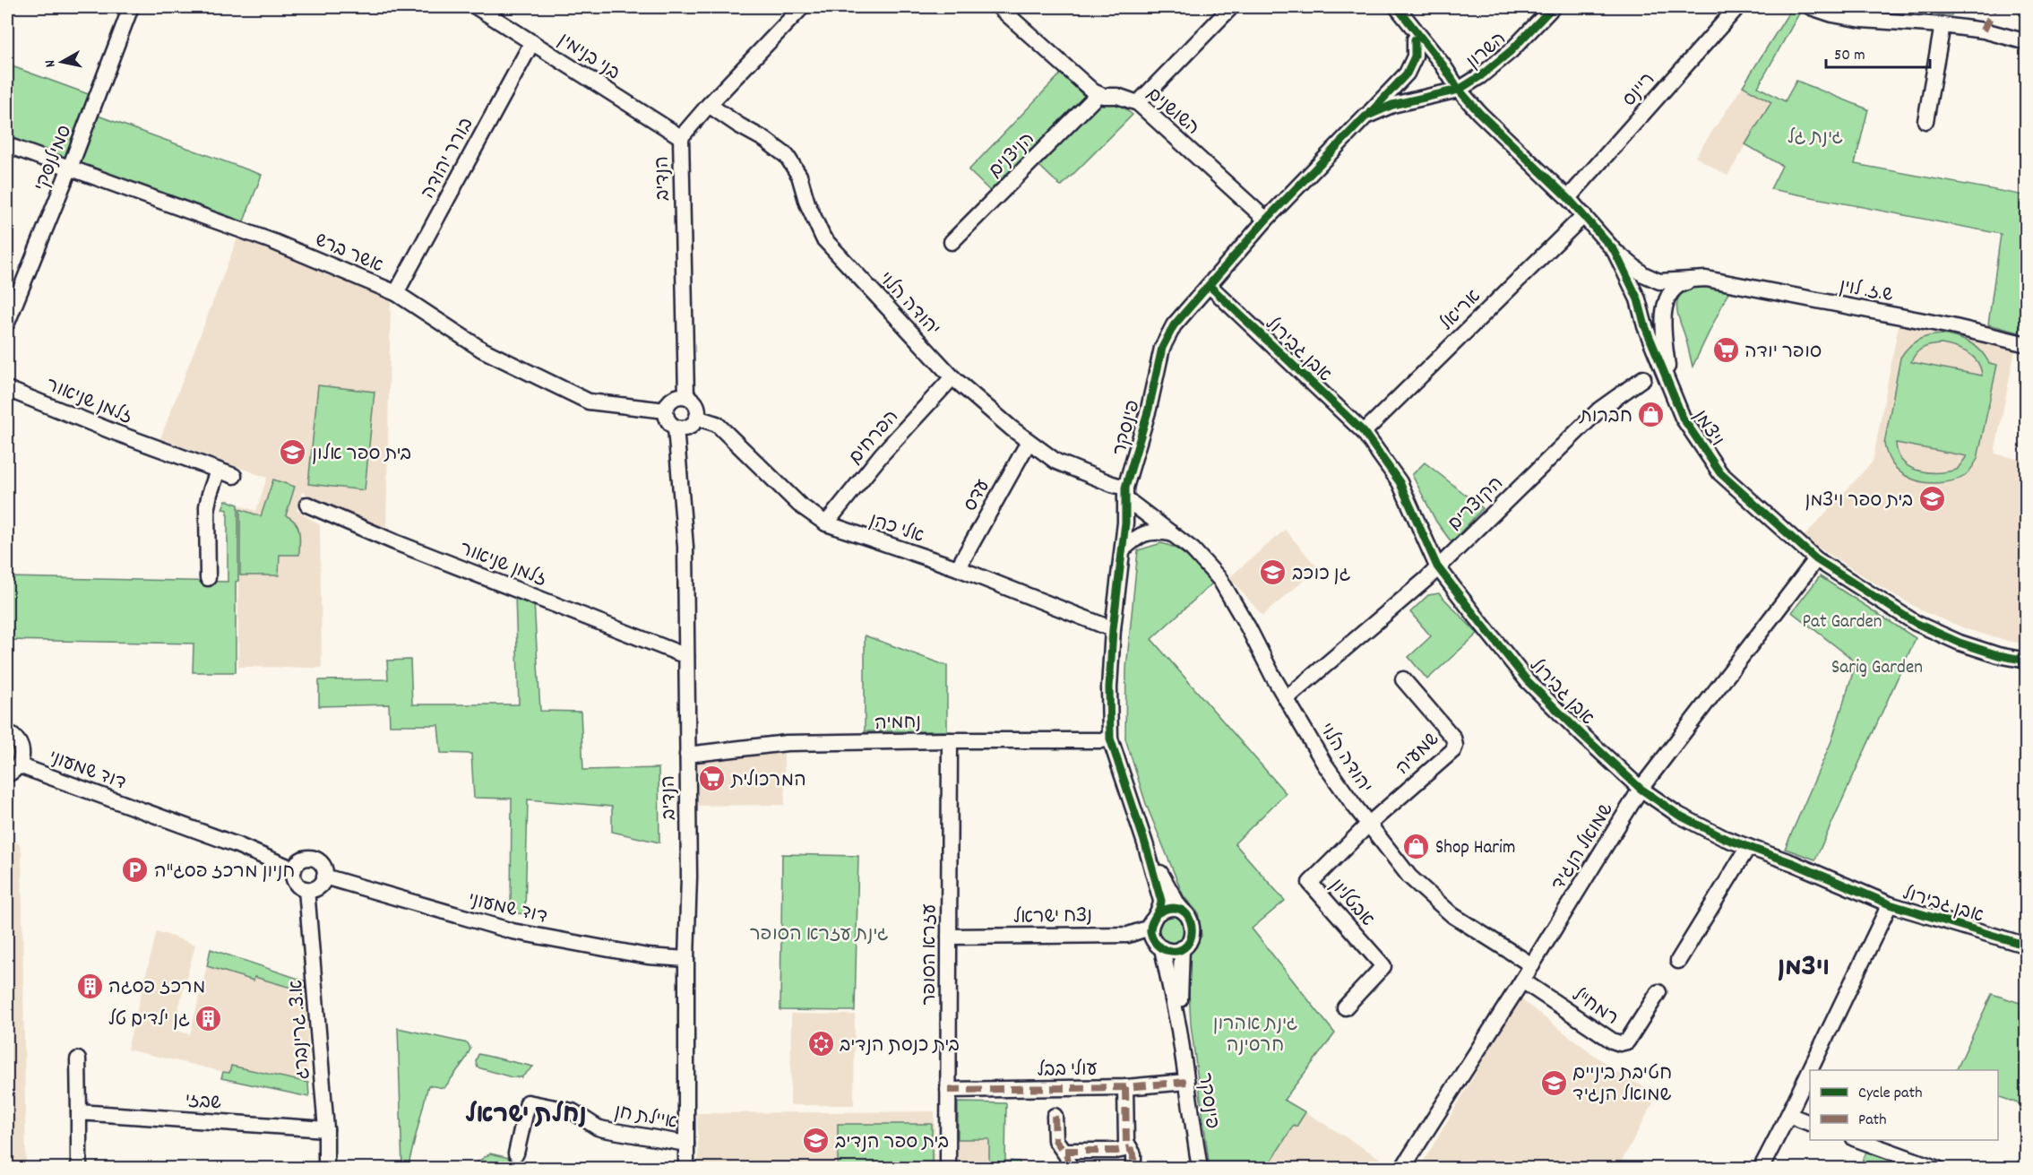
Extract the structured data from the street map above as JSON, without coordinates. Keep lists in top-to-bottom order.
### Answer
{
  "streets": {
    "street": [
      "השרון",
      "בני בנימין",
      "ריינס",
      "השושנים",
      "הניצנים",
      "סמילנסקי",
      "בורר יהודה",
      "הנדיב",
      "אשר ברש",
      "ש.ז. לוין",
      "יהודה הלוי",
      "אריאל",
      "אבן גבירול",
      "זלמן שניאור",
      "פינסקר",
      "ויצמן",
      "הפרחים",
      "עדס",
      "הקוצרים",
      "אלי כהן",
      "נחמיה",
      "שמעיה",
      "דוד שמעוני",
      "שמואל הנגיד",
      "אבטליון",
      "נצח ישראל",
      "עזרא הסופר",
      "רמח\"ל",
      "א.צ. גרינברג",
      "עולי בבל",
      "שבזי",
      "איילת חן"
    ]
  },
  "crossings": [
    ["השרון", "פינסקר"],
    ["השרון", "ויצמן"],
    ["בני בנימין", "בורר יהודה"],
    ["בני בנימין", "הנדיב"],
    ["ריינס", "ויצמן"],
    ["השושנים", "הניצנים"],
    ["השושנים", "פינסקר"],
    ["סמילנסקי", "אשר ברש"],
    ["בורר יהודה", "אשר ברש"],
    ["הנדיב", "אשר ברש"],
    ["הנדיב", "יהודה הלוי"],
    ["הנדיב", "זלמן שניאור"],
    ["הנדיב", "אלי כהן"],
    ["הנדיב", "נחמיה"],
    ["הנדיב", "דוד שמעוני"],
    ["הנדיב", "איילת חן"],
    ["אשר ברש", "אלי כהן"],
    ["ש.ז. לוין", "ויצמן"],
    ["יהודה הלוי", "פינסקר"],
    ["יהודה הלוי", "הפרחים"],
    ["יהודה הלוי", "עדס"],
    ["יהודה הלוי", "הקוצרים"],
    ["יהודה הלוי", "שמעיה"],
    ["יהודה הלוי", "שמואל הנגיד"],
    ["יהודה הלוי", "אבטליון"],
    ["אריאל", "אבן גבירול"],
    ["אריאל", "ויצמן"],
    ["אבן גבירול", "פינסקר"],
    ["אבן גבירול", "הקוצרים"],
    ["אבן גבירול", "שמואל הנגיד"],
    ["פינסקר", "ויצמן"],
    ["פינסקר", "אלי כהן"],
    ["פינסקר", "נחמיה"],
    ["פינסקר", "נצח ישראל"],
    ["פינסקר", "עולי בבל"],
    ["ויצמן", "שמואל הנגיד"],
    ["הפרחים", "אלי כהן"],
    ["עדס", "אלי כהן"],
    ["נחמיה", "עזרא הסופר"],
    ["שמעיה", "אבטליון"],
    ["דוד שמעוני", "א.צ. גרינברג"],
    ["שמואל הנגיד", "רמח\"ל"],
    ["נצח ישראל", "עזרא הסופר"],
    ["עזרא הסופר", "עולי בבל"],
    ["א.צ. גרינברג", "שבזי"]
  ],
  "districts": ["ויצמן", "נחלת ישראל"],
  "parks": [
    "גינת גל",
    "Pat Garden",
    "Sarig Garden",
    "גינת עזרא הסופר",
    "גינת אהרון חרסינה"
  ],
  "places": {
    "supermarket": ["סופר יודה", "המרכולית"],
    "shop": ["חברות", "Shop Harim"],
    "school or university": [
      "בית ספר אלון",
      "בית ספר ויצמן",
      "גן כוכב",
      "חטיבת ביניים שמואל הנגיד",
      "בית ספר הנדיב"
    ],
    "parking": ["חניון מרכז פסג\"ה"],
    "building": ["מרכז פסגה", "גן ילדים טל"],
    "synagogue": ["בית כנסת הנדיב"]
  },
  "legend": ["Cycle path", "Path"],
  "scale_bar": "50 m",
  "north": "left"
}
